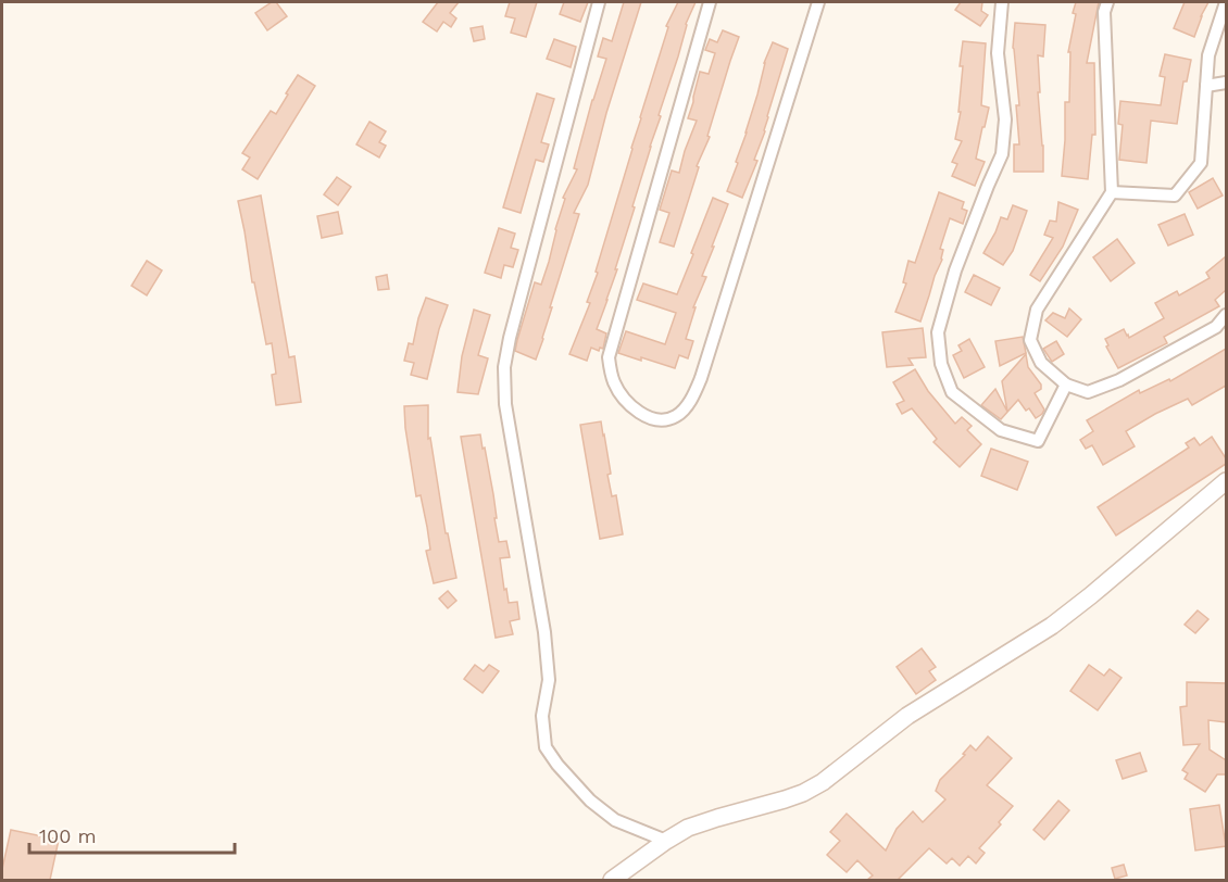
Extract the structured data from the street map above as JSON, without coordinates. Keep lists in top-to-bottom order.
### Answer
{
  "scale_bar": "100 m"
}
